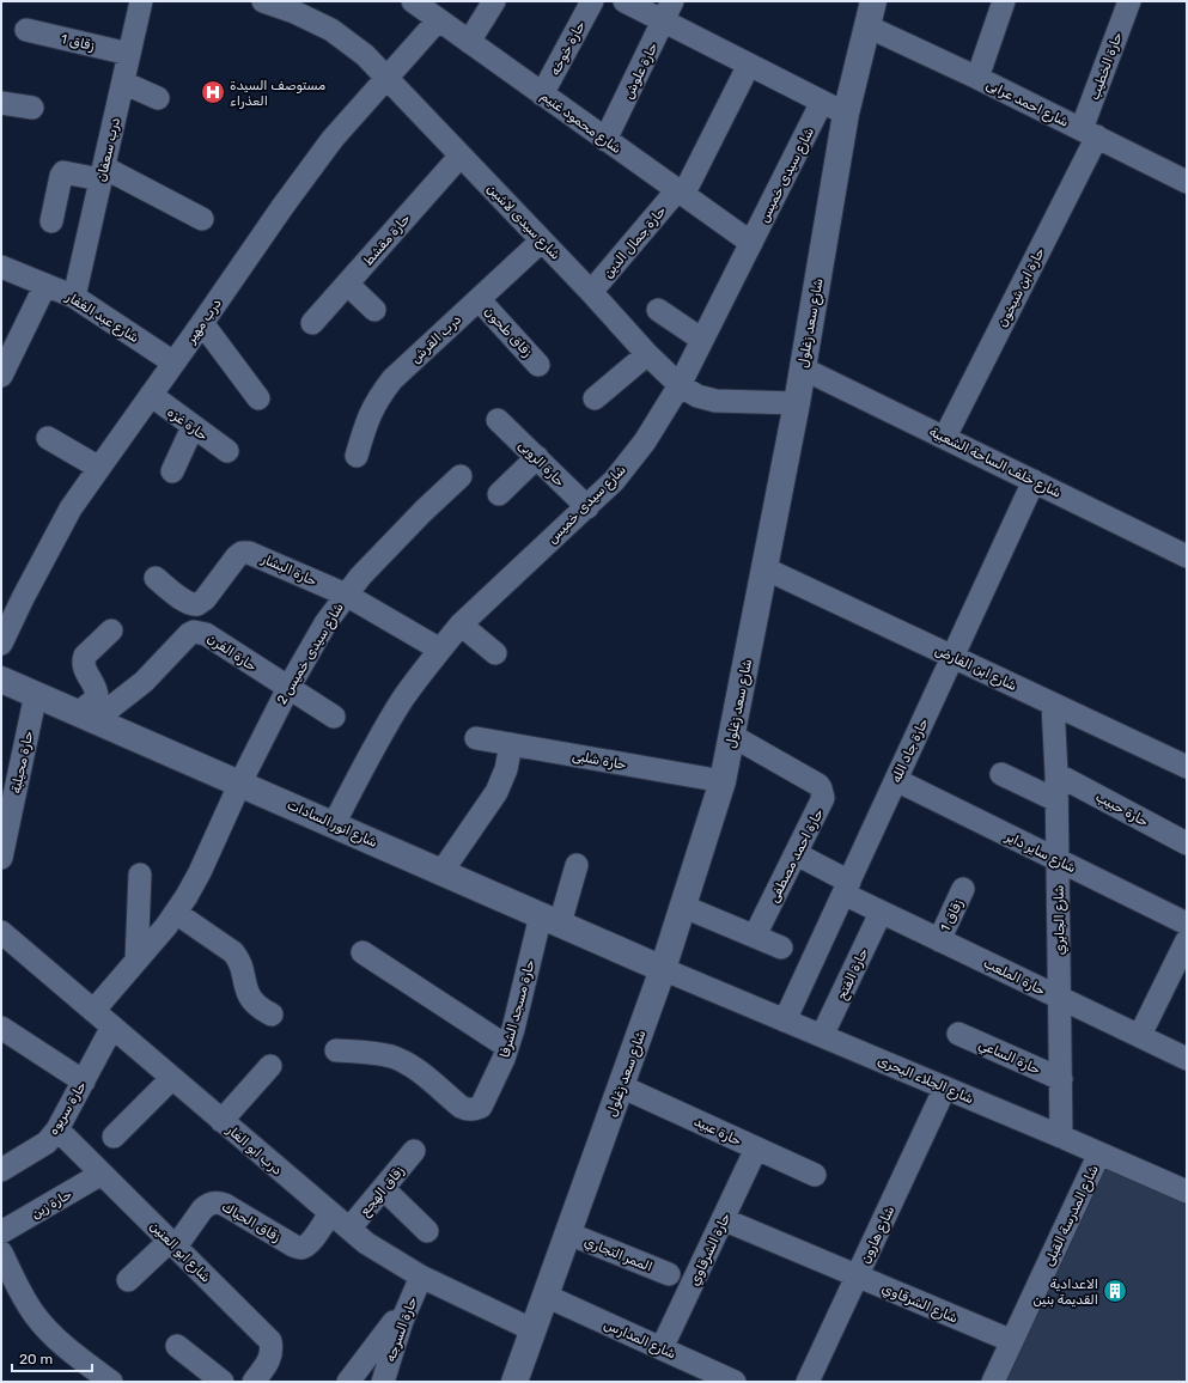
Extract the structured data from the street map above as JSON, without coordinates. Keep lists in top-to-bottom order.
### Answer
{
  "streets": {
    "street": [
      "زقاق 1",
      "حارة خوخه",
      "حارة الخطيب",
      "حارة علوش",
      "شارع احمد عرابى",
      "شارع محمود غنيم",
      "درب سعفان",
      "شارع سيدى خميس",
      "شارع سيدى لاشين",
      "حارة مقشط",
      "حارة جمال الدين",
      "حارة ابن شيخون",
      "شارع عبد الغفار",
      "درب مهير",
      "شارع سعد زغلول",
      "زقاق طحون",
      "درب القرش",
      "حارة غزه",
      "شارع خلف الساحة الشعبية",
      "حارة الروبى",
      "حارة البشار",
      "حارة الفرن",
      "شارع سيدى خميس 2",
      "شارع ابن الفارض",
      "حارة جاد الله",
      "حارة شلبى",
      "حارة محيلبة",
      "حارة حبيب",
      "شارع انور السادات",
      "شارع ساير داير",
      "حارة احمد مصطفى",
      "شارع الجابري",
      "حارة الفتح",
      "حارة الملعب",
      "حارة مسجد الشرفا",
      "حارة الساعي",
      "شارع الجلاء البحرى",
      "حارة سريوه",
      "حارة عبيد",
      "درب ابو الغار",
      "زقاق الهجع",
      "حارة زين",
      "شارع المدرسة القبلى",
      "زقاق الحباك",
      "شارع هارون",
      "حارة الشرقاوي",
      "شارع ابو العنين",
      "الممر التجاري",
      "شارع الشرقاوي",
      "حارة السرجه",
      "شارع المدارس"
    ]
  },
  "crossings": [
    ["زقاق 1", "درب سعفان"],
    ["زقاق 1", "حارة الملعب"],
    ["حارة خوخه", "شارع محمود غنيم"],
    ["حارة الخطيب", "شارع احمد عرابى"],
    ["حارة الخطيب", "حارة ابن شيخون"],
    ["حارة علوش", "شارع محمود غنيم"],
    ["شارع احمد عرابى", "حارة ابن شيخون"],
    ["شارع احمد عرابى", "شارع سعد زغلول"],
    ["شارع محمود غنيم", "شارع سيدى خميس"],
    ["شارع محمود غنيم", "حارة جمال الدين"],
    ["شارع محمود غنيم", "درب مهير"],
    ["درب سعفان", "شارع عبد الغفار"],
    ["شارع سيدى خميس", "شارع سيدى لاشين"],
    ["شارع سيدى خميس", "حارة الروبى"],
    ["شارع سيدى خميس", "حارة البشار"],
    ["شارع سيدى خميس", "شارع انور السادات"],
    ["شارع سيدى لاشين", "حارة مقشط"],
    ["شارع سيدى لاشين", "حارة جمال الدين"],
    ["شارع سيدى لاشين", "درب مهير"],
    ["شارع سيدى لاشين", "شارع سعد زغلول"],
    ["شارع سيدى لاشين", "درب القرش"],
    ["حارة ابن شيخون", "شارع خلف الساحة الشعبية"],
    ["شارع عبد الغفار", "درب مهير"],
    ["درب مهير", "حارة غزه"],
    ["شارع سعد زغلول", "شارع خلف الساحة الشعبية"],
    ["شارع سعد زغلول", "شارع ابن الفارض"],
    ["شارع سعد زغلول", "حارة شلبى"],
    ["شارع سعد زغلول", "شارع انور السادات"],
    ["شارع سعد زغلول", "حارة احمد مصطفى"],
    ["شارع سعد زغلول", "شارع الجلاء البحرى"],
    ["شارع سعد زغلول", "حارة عبيد"],
    ["شارع سعد زغلول", "درب ابو الغار"],
    ["شارع سعد زغلول", "الممر التجاري"],
    ["شارع سعد زغلول", "شارع المدارس"],
    ["زقاق طحون", "درب القرش"],
    ["شارع خلف الساحة الشعبية", "حارة جاد الله"],
    ["حارة البشار", "شارع سيدى خميس 2"],
    ["حارة الفرن", "شارع سيدى خميس 2"],
    ["حارة الفرن", "شارع انور السادات"],
    ["شارع سيدى خميس 2", "شارع انور السادات"],
    ["شارع سيدى خميس 2", "درب ابو الغار"],
    ["شارع ابن الفارض", "حارة جاد الله"],
    ["شارع ابن الفارض", "شارع الجابري"],
    ["حارة جاد الله", "شارع ساير داير"],
    ["حارة جاد الله", "حارة الملعب"],
    ["حارة جاد الله", "شارع الجلاء البحرى"],
    ["حارة محيلبة", "شارع انور السادات"],
    ["حارة حبيب", "شارع الجابري"],
    ["شارع انور السادات", "حارة مسجد الشرفا"],
    ["شارع انور السادات", "شارع الجلاء البحرى"],
    ["شارع ساير داير", "شارع الجابري"],
    ["حارة احمد مصطفى", "حارة الملعب"],
    ["شارع الجابري", "حارة الملعب"],
    ["شارع الجابري", "حارة الساعي"],
    ["شارع الجابري", "شارع الجلاء البحرى"],
    ["حارة الفتح", "حارة الملعب"],
    ["حارة الفتح", "شارع الجلاء البحرى"],
    ["شارع الجلاء البحرى", "شارع المدرسة القبلى"],
    ["شارع الجلاء البحرى", "شارع هارون"],
    ["حارة سريوه", "درب ابو الغار"],
    ["حارة سريوه", "شارع ابو العنين"],
    ["حارة عبيد", "حارة الشرقاوي"],
    ["درب ابو الغار", "زقاق الهجع"],
    ["درب ابو الغار", "زقاق الحباك"],
    ["درب ابو الغار", "حارة السرجه"],
    ["حارة زين", "شارع ابو العنين"],
    ["شارع المدرسة القبلى", "شارع الشرقاوي"],
    ["زقاق الحباك", "شارع ابو العنين"],
    ["شارع هارون", "شارع الشرقاوي"],
    ["حارة الشرقاوي", "شارع الشرقاوي"],
    ["حارة الشرقاوي", "شارع المدارس"]
  ],
  "places": {
    "hospital": ["مستوصف السيدة العذراء"],
    "building": ["الاعدادية القديمة بنين"]
  },
  "scale_bar": "20 m"
}
